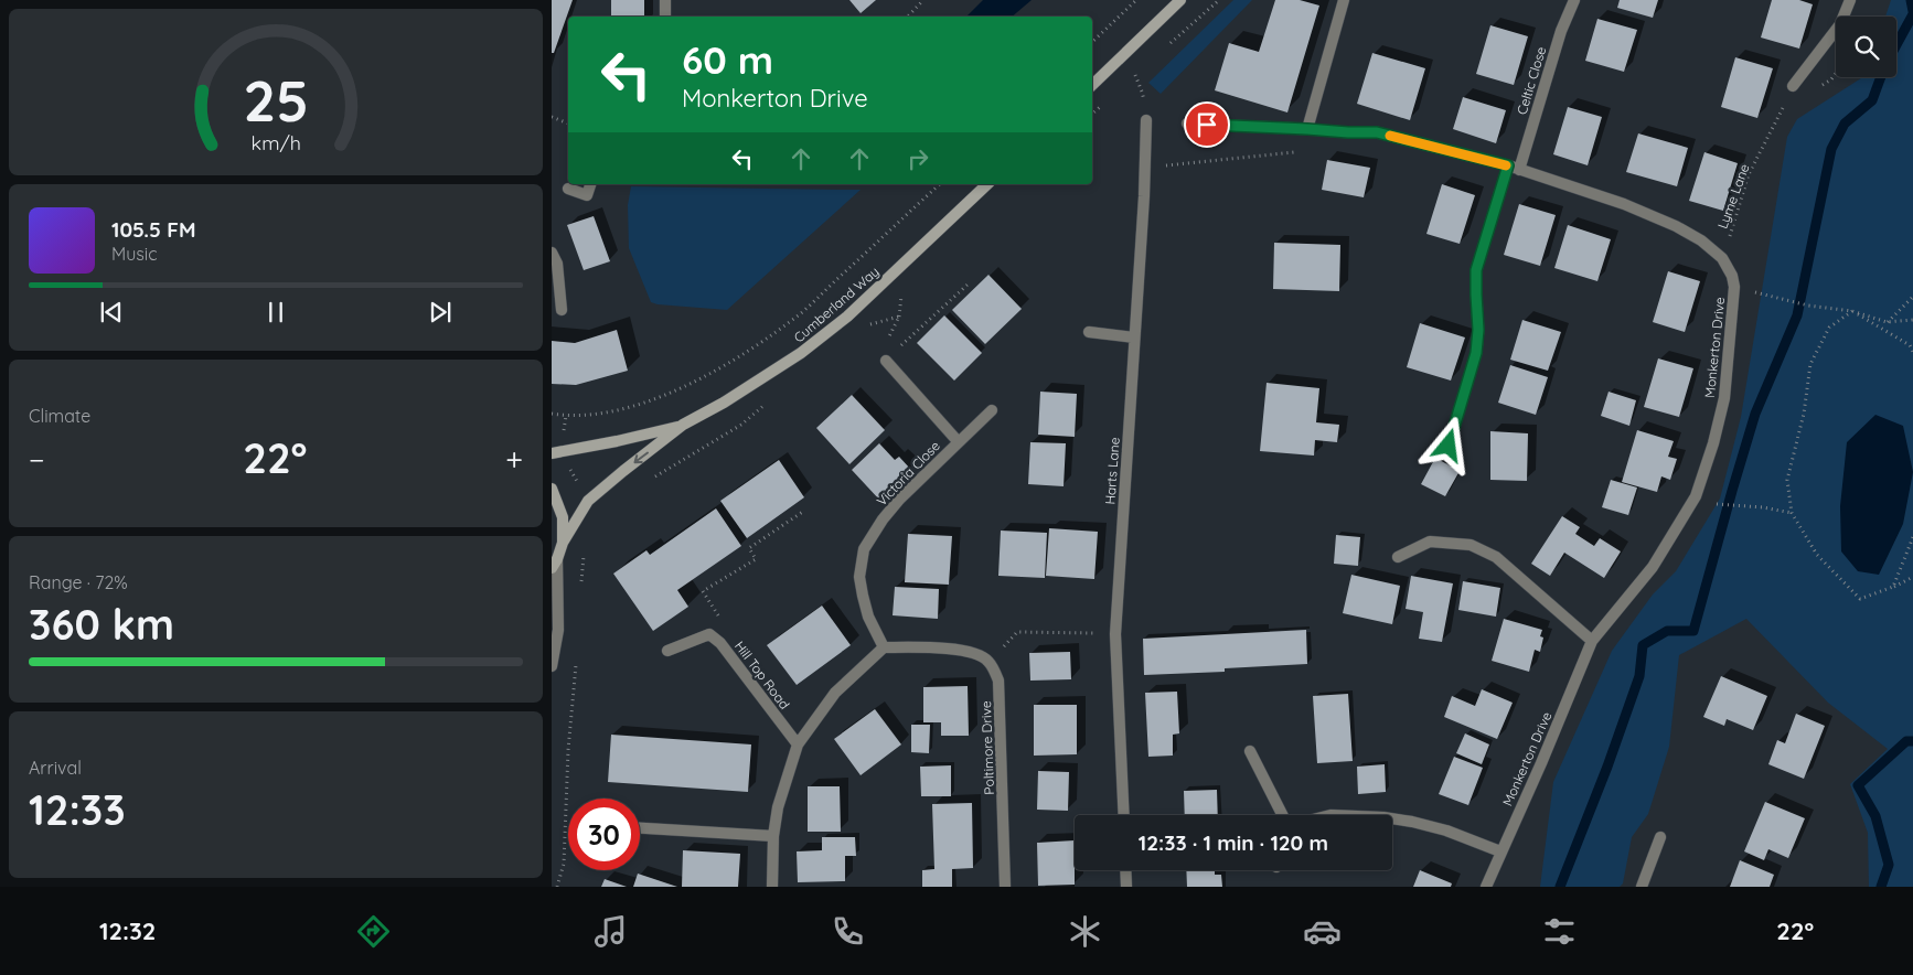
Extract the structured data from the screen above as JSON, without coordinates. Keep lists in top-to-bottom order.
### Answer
{
  "streets": {
    "main road": ["Cumberland Way"],
    "street": [
      "Celtic Close",
      "Monkerton Drive",
      "Harts Lane",
      "Victoria Close",
      "Hill Top Road",
      "Poltimore Drive"
    ],
    "path": ["Lyme Lane"]
  },
  "crossings": [
    ["Celtic Close", "Monkerton Drive"],
    ["Lyme Lane", "Monkerton Drive"]
  ],
  "page": {
    "turn": ["60 m", "Monkerton Drive"],
    "song": ["105.5 FM", "Music"],
    "tile": [
      "Climate",
      ["Range · 72%", "360 km"],
      ["Arrival", "12:33"]
    ],
    "heat": ["−", "22°", "+"],
    "limit": "30",
    "trip": "12:33 · 1 min · 120 m",
    "tabs": ["12:32", "22°"],
    "gauge": ["25", "km/h"]
  }
}
